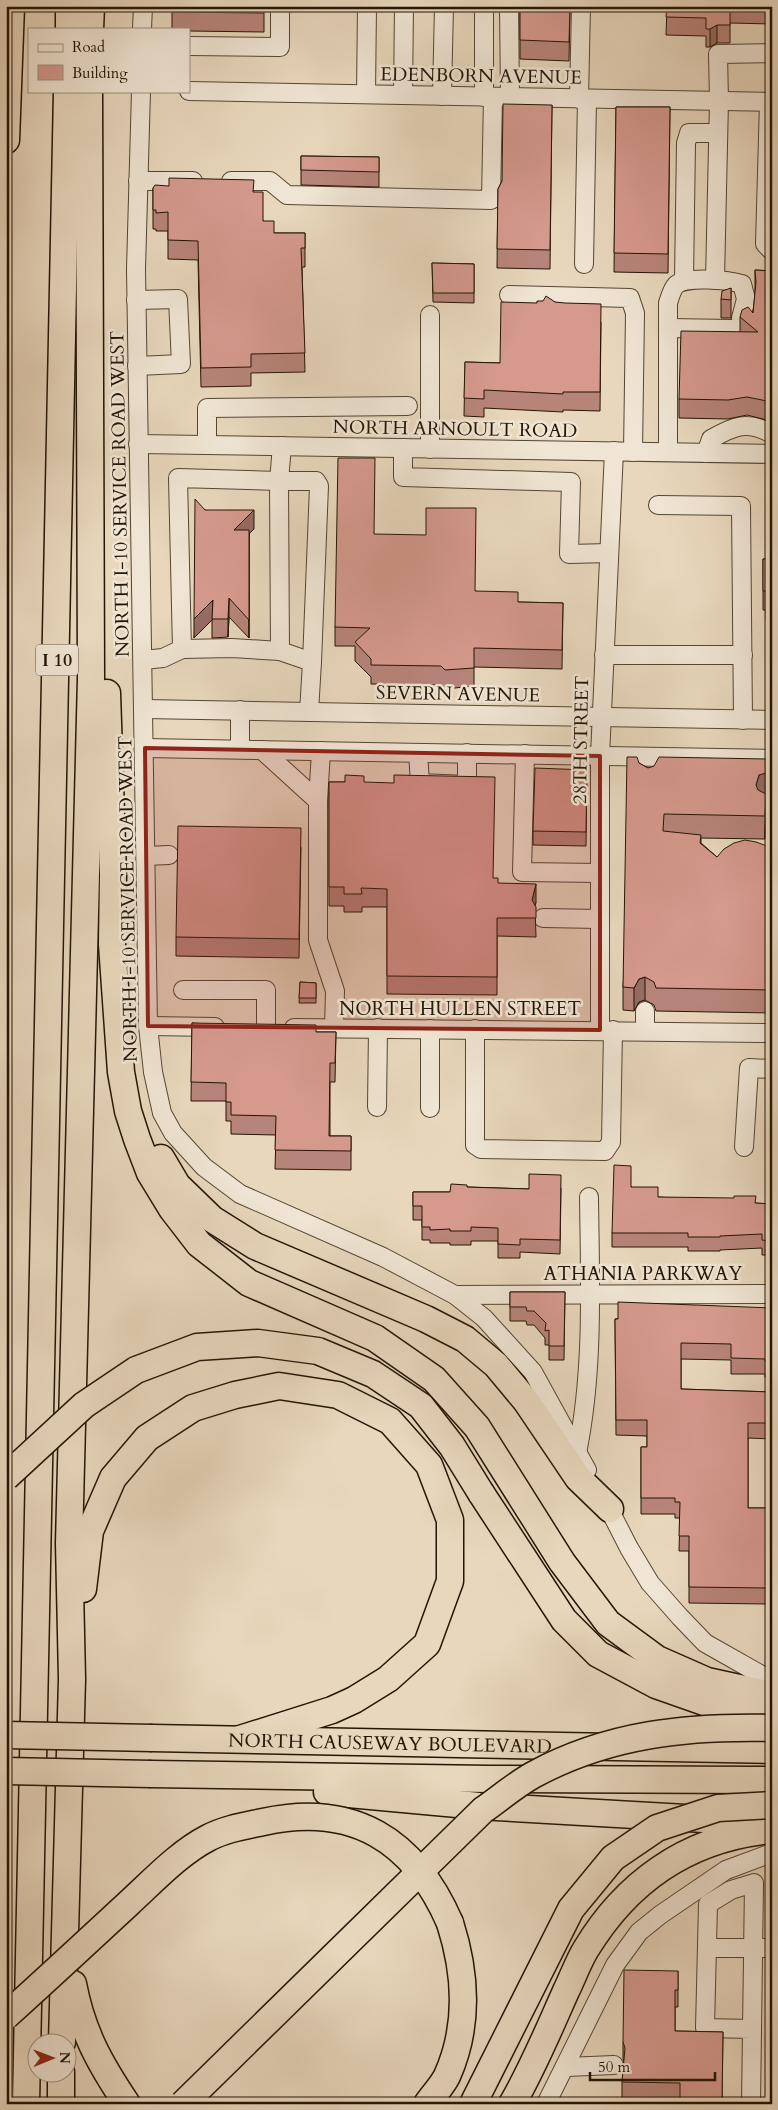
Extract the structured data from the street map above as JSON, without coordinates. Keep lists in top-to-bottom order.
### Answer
{
  "streets": {
    "highway": ["I 10", "NORTH CAUSEWAY BOULEVARD"],
    "street": [
      "EDENBORN AVENUE",
      "NORTH ARNOULT ROAD",
      "NORTH I-10 SERVICE ROAD WEST",
      "SEVERN AVENUE",
      "28TH STREET",
      "NORTH HULLEN STREET",
      "ATHANIA PARKWAY"
    ]
  },
  "crossings": [
    ["NORTH ARNOULT ROAD", "NORTH I-10 SERVICE ROAD WEST"],
    ["NORTH ARNOULT ROAD", "28TH STREET"],
    ["NORTH I-10 SERVICE ROAD WEST", "SEVERN AVENUE"],
    ["NORTH I-10 SERVICE ROAD WEST", "NORTH HULLEN STREET"],
    ["NORTH I-10 SERVICE ROAD WEST", "ATHANIA PARKWAY"],
    ["SEVERN AVENUE", "28TH STREET"],
    ["28TH STREET", "NORTH HULLEN STREET"]
  ],
  "legend": ["Road", "Building"],
  "scale_bar": "50 m",
  "north": "right"
}
